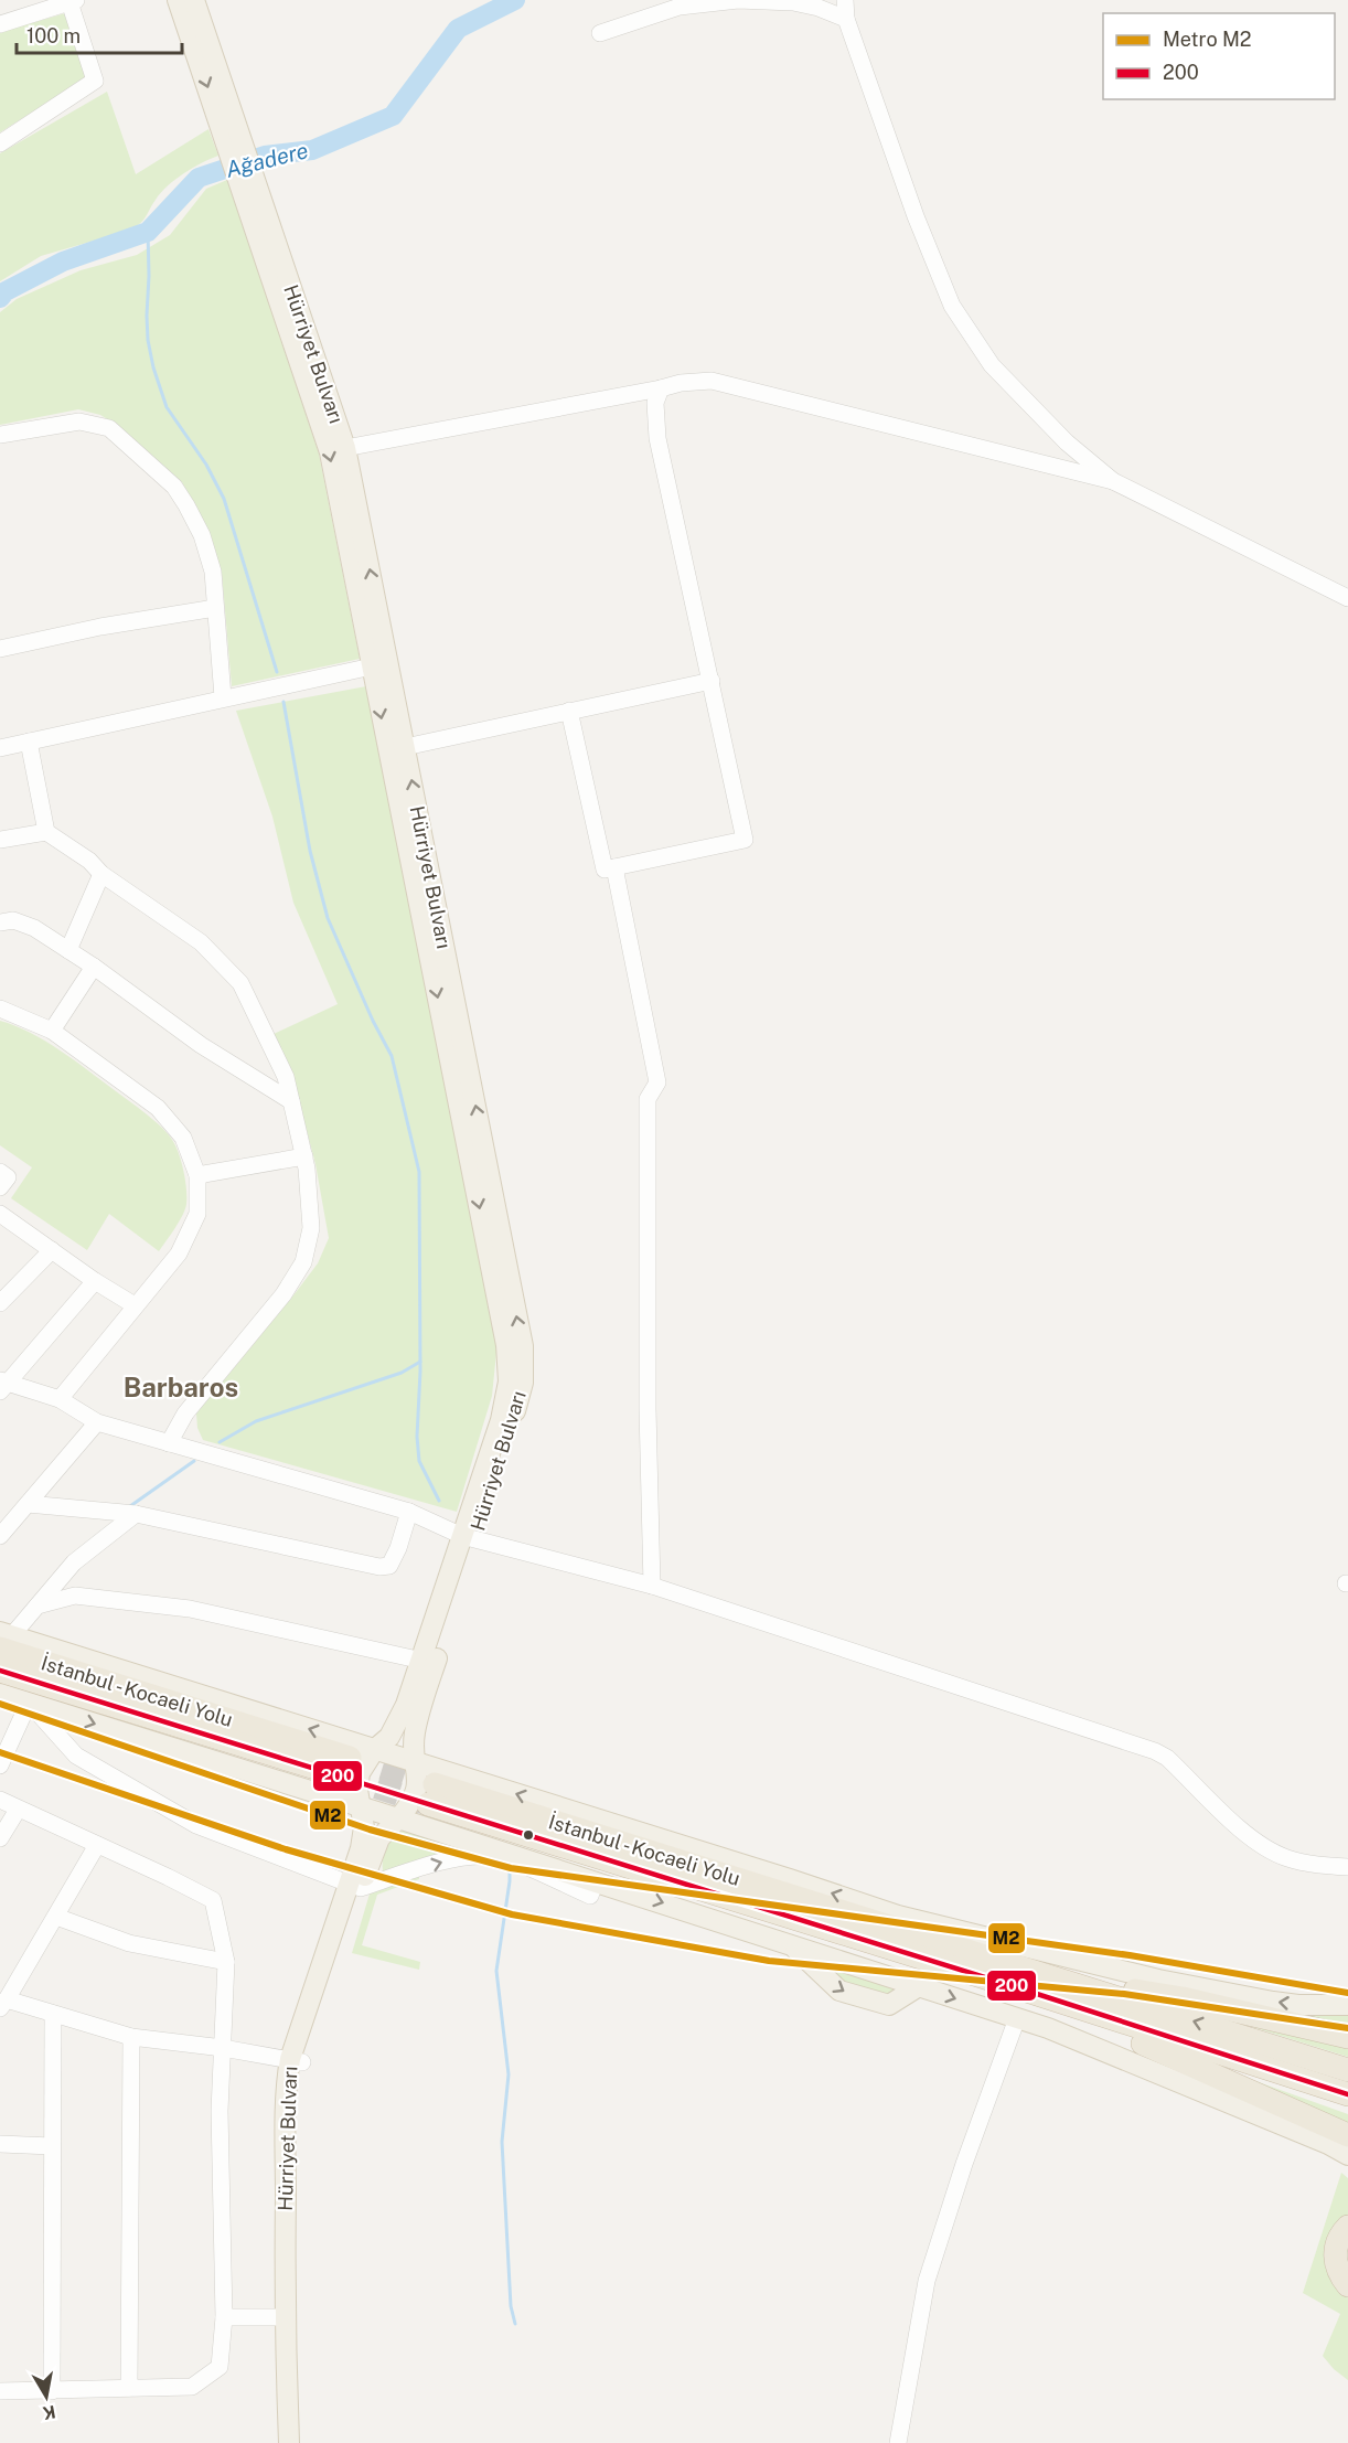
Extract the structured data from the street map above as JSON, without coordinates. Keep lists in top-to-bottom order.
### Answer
{
  "streets": {
    "highway": ["İstanbul - Kocaeli Yolu"],
    "main road": ["Hürriyet Bulvarı"]
  },
  "districts": ["Barbaros"],
  "water": ["Ağadere"],
  "lines": ["transit line 200", "metro line M2"],
  "legend": ["Metro M2", "200"],
  "scale_bar": "100 m",
  "north": "bottom"
}
